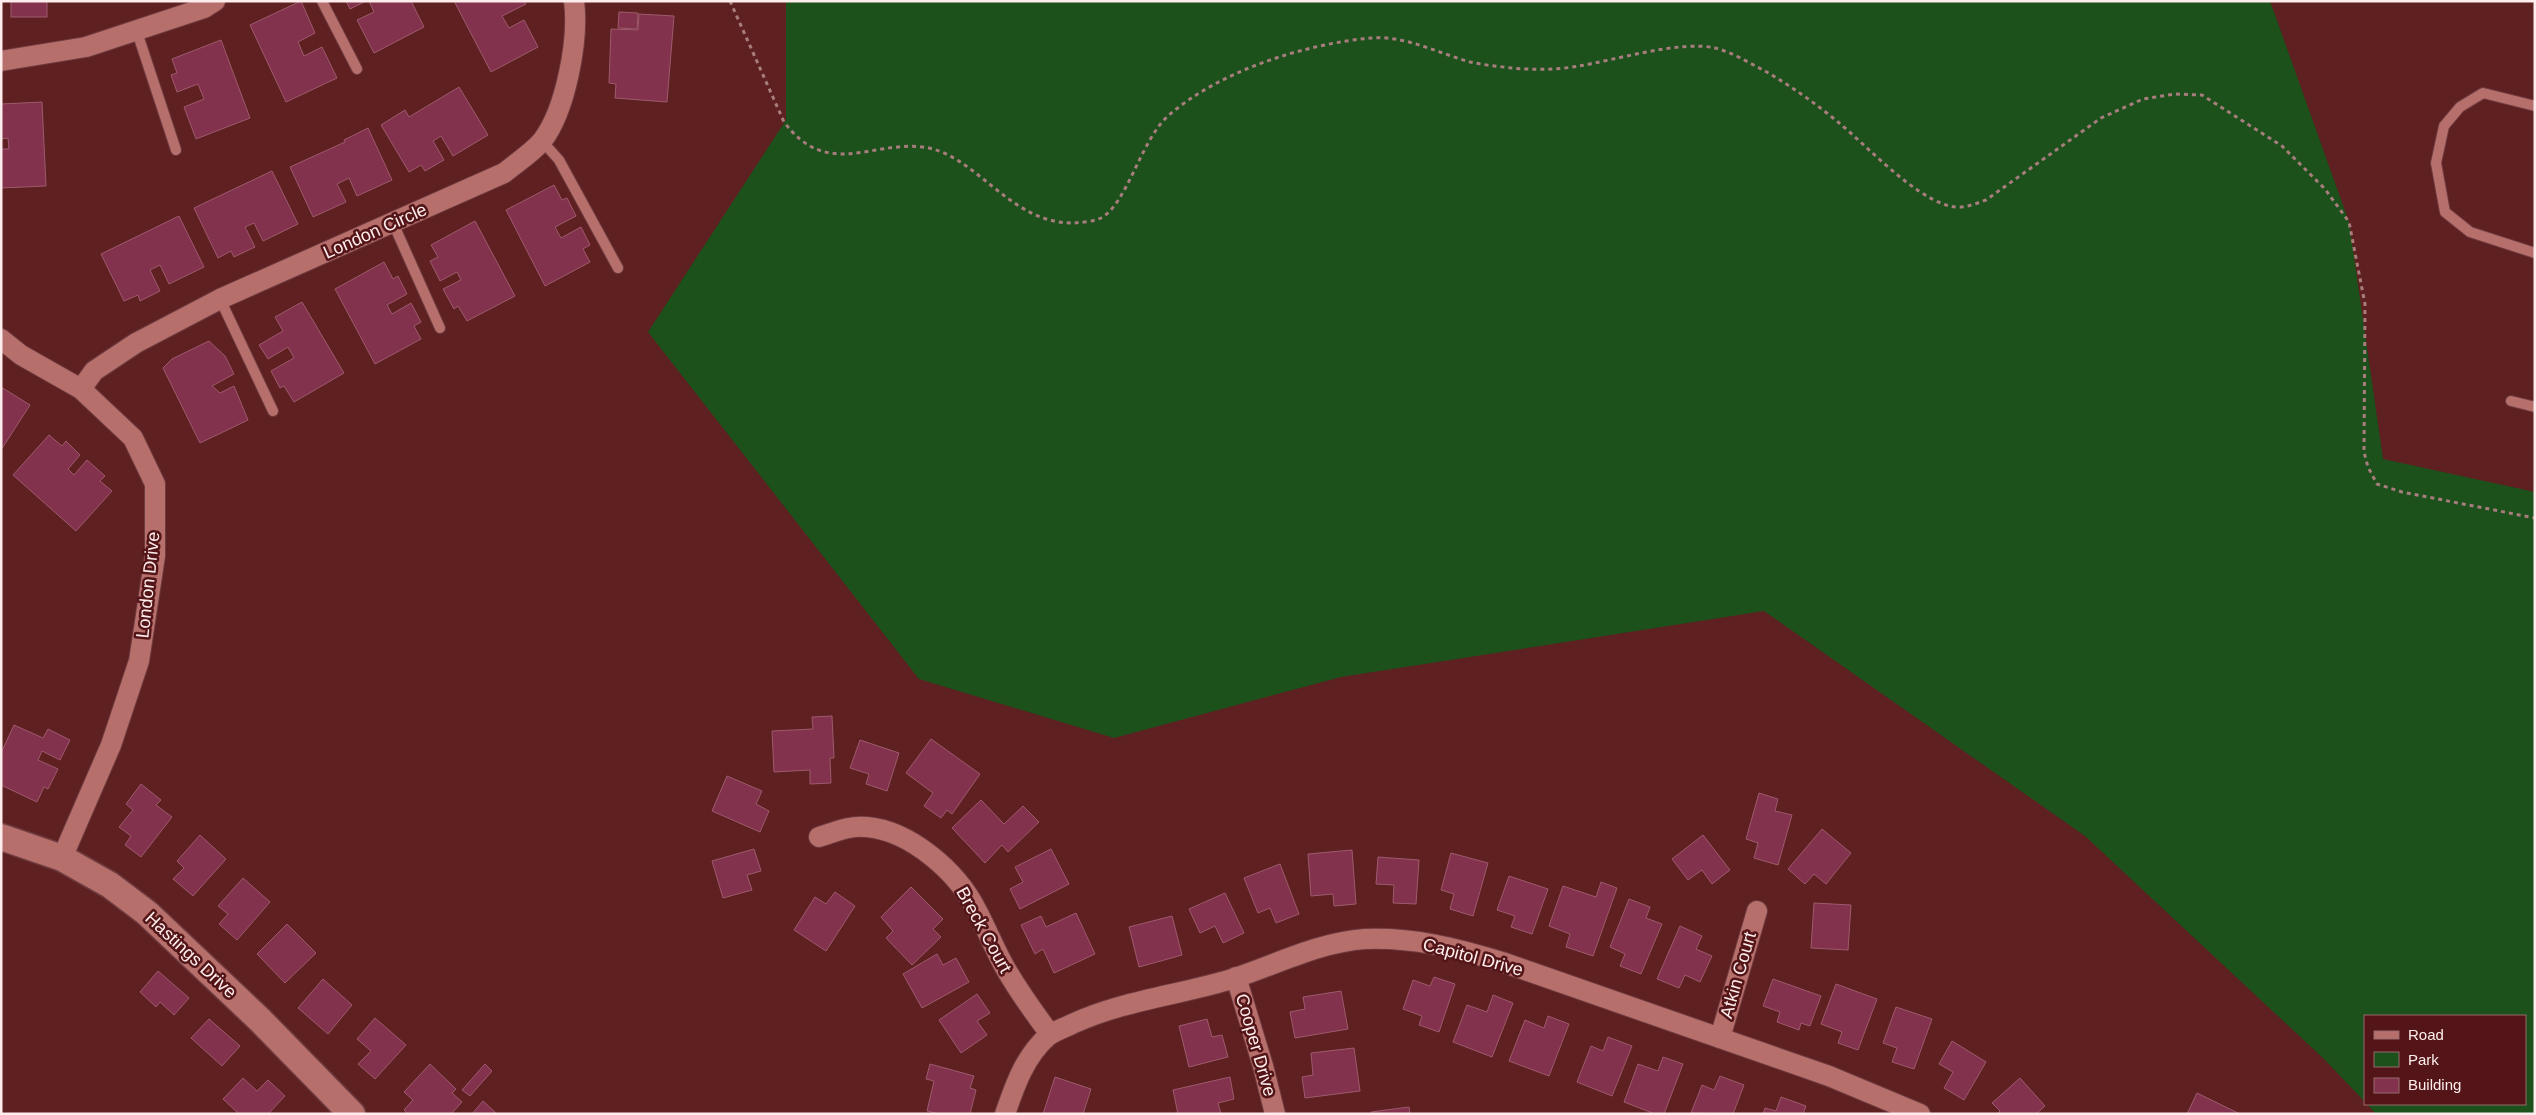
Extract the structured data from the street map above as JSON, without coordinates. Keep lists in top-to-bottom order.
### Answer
{
  "streets": {
    "street": [
      "London Circle",
      "London Drive",
      "Breck Court",
      "Hastings Drive",
      "Capitol Drive",
      "Atkin Court",
      "Cooper Drive"
    ]
  },
  "crossings": [
    ["London Circle", "London Drive"],
    ["London Drive", "Hastings Drive"],
    ["Breck Court", "Capitol Drive"],
    ["Capitol Drive", "Atkin Court"],
    ["Capitol Drive", "Cooper Drive"]
  ],
  "legend": ["Road", "Park", "Building"]
}
